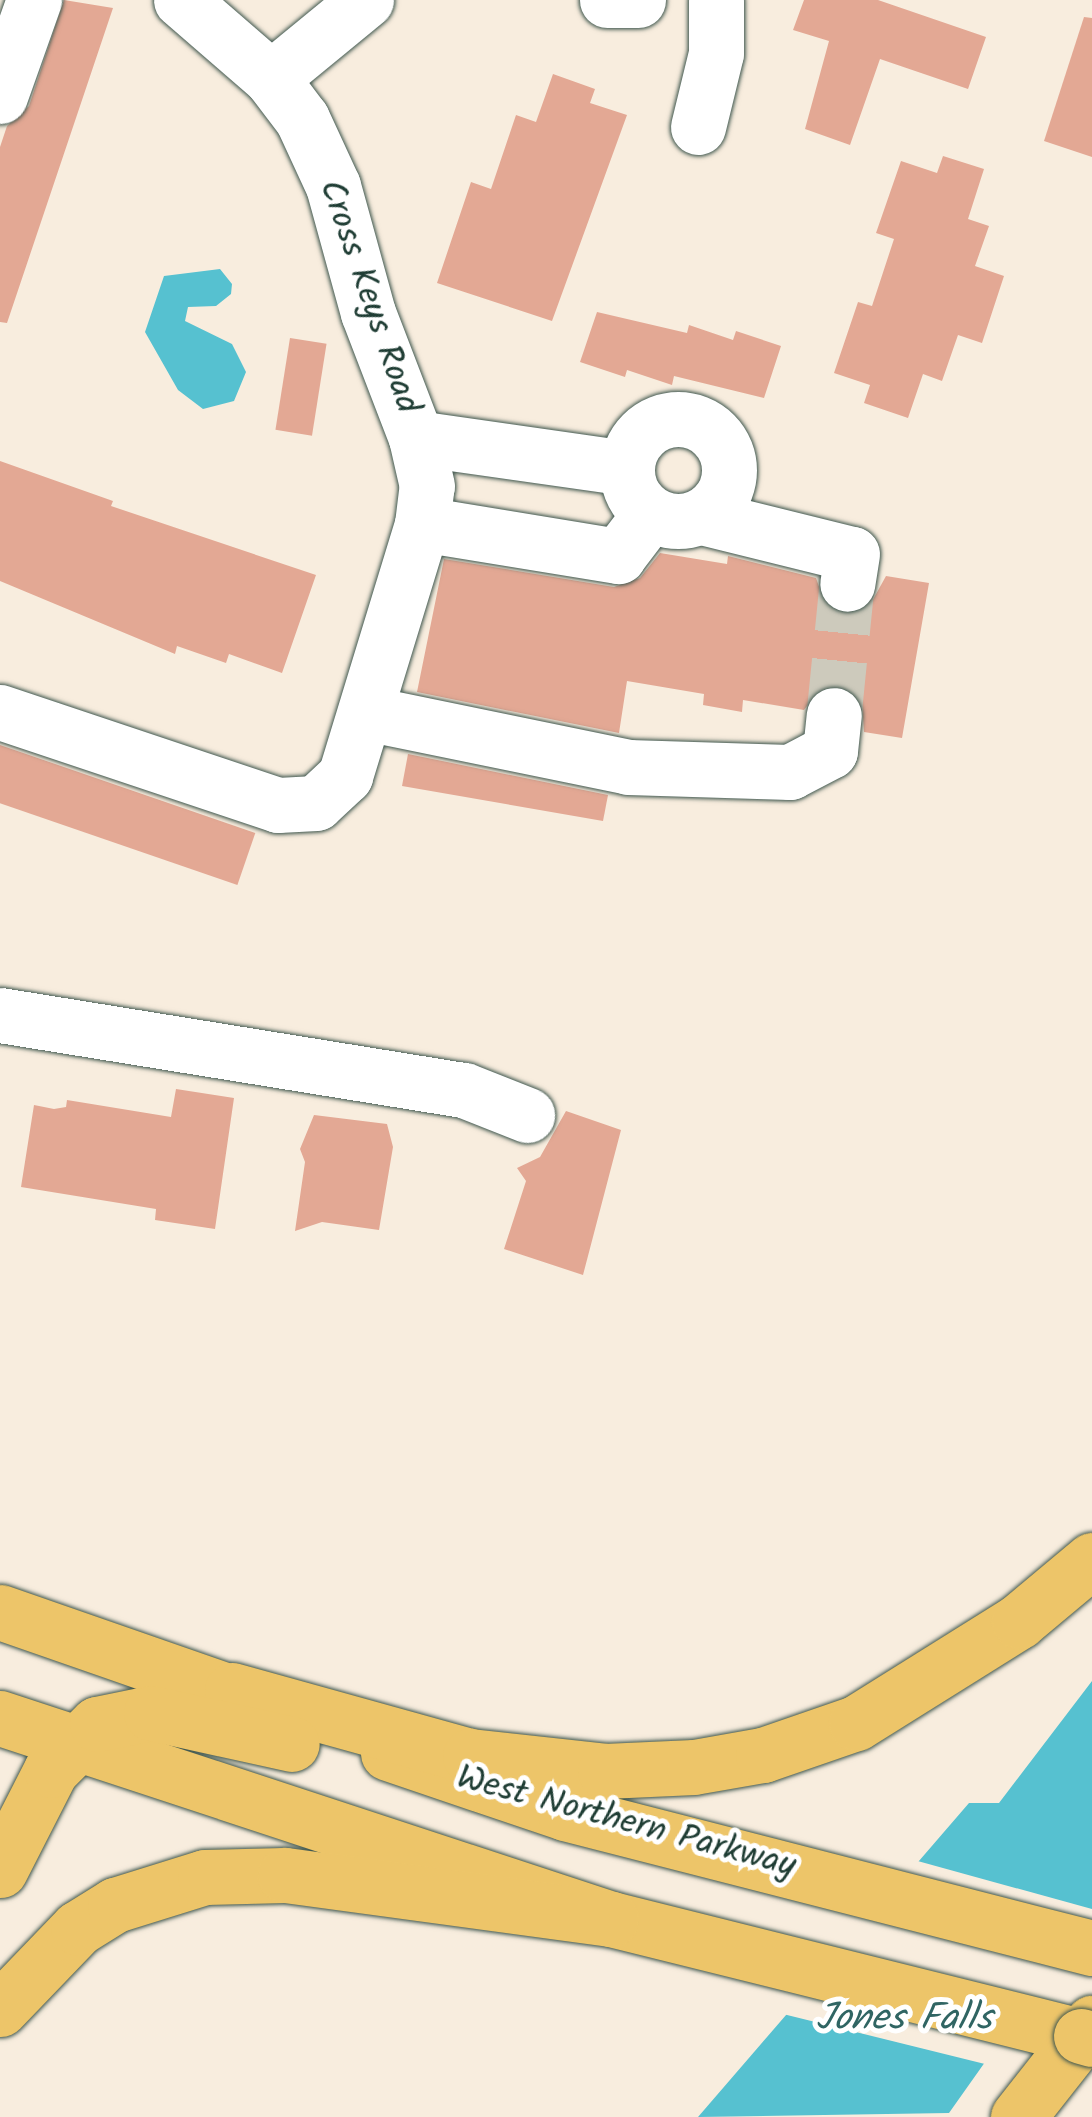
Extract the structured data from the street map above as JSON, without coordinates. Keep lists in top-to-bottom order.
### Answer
{
  "streets": {
    "main road": ["West Northern Parkway"],
    "street": ["Cross Keys Road"]
  },
  "water": ["Jones Falls"]
}
